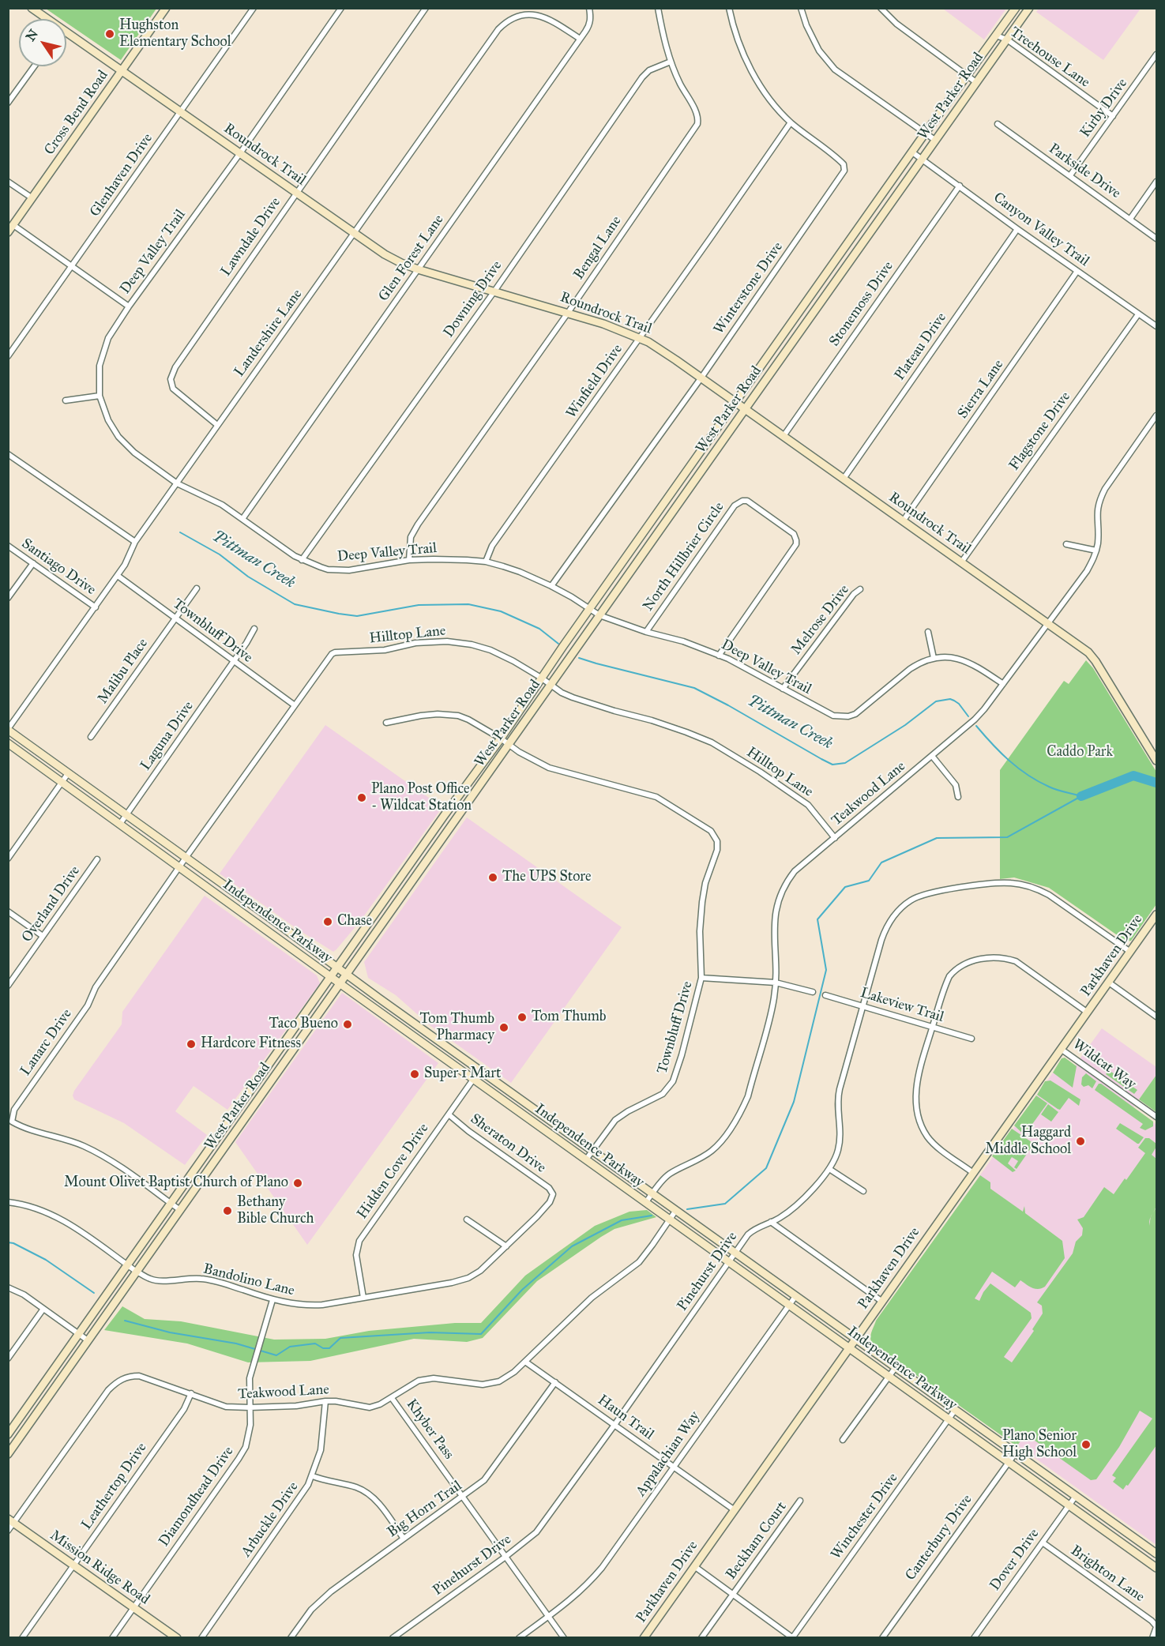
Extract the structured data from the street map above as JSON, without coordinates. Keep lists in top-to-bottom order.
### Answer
{
  "streets": {
    "main road": [
      "West Parker Road",
      "Cross Bend Road",
      "Roundrock Trail",
      "Independence Parkway",
      "Parkhaven Drive",
      "Mission Ridge Road"
    ],
    "street": [
      "Treehouse Lane",
      "Kirby Drive",
      "Parkside Drive",
      "Glenhaven Drive",
      "Canyon Valley Trail",
      "Lawndale Drive",
      "Bengal Lane",
      "Deep Valley Trail",
      "Glen Forest Lane",
      "Winterstone Drive",
      "Downing Drive",
      "Stonemoss Drive",
      "Landershire Lane",
      "Plateau Drive",
      "Winfield Drive",
      "Sierra Lane",
      "Flagstone Drive",
      "North Hillbrier Circle",
      "Santiago Drive",
      "Melrose Drive",
      "Townbluff Drive",
      "Hilltop Lane",
      "Malibu Place",
      "Laguna Drive",
      "Teakwood Lane",
      "Overland Drive",
      "Lakeview Trail",
      "Lanarc Drive",
      "Wildcat Way",
      "Sheraton Drive",
      "Hidden Cove Drive",
      "Pinehurst Drive",
      "Bandolino Lane",
      "Haun Trail",
      "Khyber Pass",
      "Appalachian Way",
      "Leathertop Drive",
      "Diamondhead Drive",
      "Big Horn Trail",
      "Winchester Drive",
      "Arbuckle Drive",
      "Canterbury Drive",
      "Beckham Court",
      "Dover Drive",
      "Brighton Lane"
    ]
  },
  "crossings": [
    ["Treehouse Lane", "West Parker Road"],
    ["Treehouse Lane", "Kirby Drive"],
    ["West Parker Road", "Roundrock Trail"],
    ["West Parker Road", "Canyon Valley Trail"],
    ["West Parker Road", "Deep Valley Trail"],
    ["West Parker Road", "Townbluff Drive"],
    ["West Parker Road", "Hilltop Lane"],
    ["West Parker Road", "Independence Parkway"],
    ["West Parker Road", "Lanarc Drive"],
    ["West Parker Road", "Bandolino Lane"],
    ["Kirby Drive", "Parkside Drive"],
    ["Cross Bend Road", "Roundrock Trail"],
    ["Roundrock Trail", "Glenhaven Drive"],
    ["Roundrock Trail", "Lawndale Drive"],
    ["Roundrock Trail", "Bengal Lane"],
    ["Roundrock Trail", "Deep Valley Trail"],
    ["Roundrock Trail", "Glen Forest Lane"],
    ["Roundrock Trail", "Winterstone Drive"],
    ["Roundrock Trail", "Downing Drive"],
    ["Roundrock Trail", "Stonemoss Drive"],
    ["Roundrock Trail", "Landershire Lane"],
    ["Roundrock Trail", "Plateau Drive"],
    ["Roundrock Trail", "Winfield Drive"],
    ["Roundrock Trail", "Sierra Lane"],
    ["Roundrock Trail", "Flagstone Drive"],
    ["Roundrock Trail", "Teakwood Lane"],
    ["Canyon Valley Trail", "Stonemoss Drive"],
    ["Canyon Valley Trail", "Plateau Drive"],
    ["Canyon Valley Trail", "Sierra Lane"],
    ["Canyon Valley Trail", "Flagstone Drive"],
    ["Lawndale Drive", "Landershire Lane"],
    ["Bengal Lane", "Deep Valley Trail"],
    ["Bengal Lane", "Downing Drive"],
    ["Deep Valley Trail", "Glen Forest Lane"],
    ["Deep Valley Trail", "Winterstone Drive"],
    ["Deep Valley Trail", "Downing Drive"],
    ["Deep Valley Trail", "Landershire Lane"],
    ["Deep Valley Trail", "Winfield Drive"],
    ["Deep Valley Trail", "North Hillbrier Circle"],
    ["Deep Valley Trail", "Melrose Drive"],
    ["Deep Valley Trail", "Teakwood Lane"],
    ["Glen Forest Lane", "Landershire Lane"],
    ["Winterstone Drive", "Winfield Drive"],
    ["Landershire Lane", "Santiago Drive"],
    ["Landershire Lane", "Townbluff Drive"],
    ["Landershire Lane", "Independence Parkway"],
    ["Townbluff Drive", "Hilltop Lane"],
    ["Townbluff Drive", "Malibu Place"],
    ["Townbluff Drive", "Laguna Drive"],
    ["Townbluff Drive", "Independence Parkway"],
    ["Hilltop Lane", "Teakwood Lane"],
    ["Hilltop Lane", "Independence Parkway"],
    ["Hilltop Lane", "Lanarc Drive"],
    ["Laguna Drive", "Independence Parkway"],
    ["Teakwood Lane", "Independence Parkway"],
    ["Teakwood Lane", "Haun Trail"],
    ["Teakwood Lane", "Khyber Pass"],
    ["Teakwood Lane", "Leathertop Drive"],
    ["Teakwood Lane", "Diamondhead Drive"],
    ["Teakwood Lane", "Arbuckle Drive"],
    ["Teakwood Lane", "Mission Ridge Road"],
    ["Independence Parkway", "Parkhaven Drive"],
    ["Independence Parkway", "Lanarc Drive"],
    ["Independence Parkway", "Hidden Cove Drive"],
    ["Independence Parkway", "Pinehurst Drive"],
    ["Independence Parkway", "Appalachian Way"],
    ["Independence Parkway", "Winchester Drive"],
    ["Independence Parkway", "Canterbury Drive"],
    ["Independence Parkway", "Dover Drive"],
    ["Parkhaven Drive", "Wildcat Way"],
    ["Parkhaven Drive", "Pinehurst Drive"],
    ["Parkhaven Drive", "Haun Trail"],
    ["Lakeview Trail", "Pinehurst Drive"],
    ["Sheraton Drive", "Hidden Cove Drive"],
    ["Sheraton Drive", "Bandolino Lane"],
    ["Hidden Cove Drive", "Bandolino Lane"],
    ["Pinehurst Drive", "Haun Trail"],
    ["Pinehurst Drive", "Khyber Pass"],
    ["Bandolino Lane", "Diamondhead Drive"],
    ["Haun Trail", "Appalachian Way"],
    ["Haun Trail", "Big Horn Trail"],
    ["Khyber Pass", "Appalachian Way"],
    ["Khyber Pass", "Big Horn Trail"],
    ["Leathertop Drive", "Mission Ridge Road"],
    ["Diamondhead Drive", "Mission Ridge Road"],
    ["Dover Drive", "Brighton Lane"]
  ],
  "water": ["Pittman Creek"],
  "parks": ["Caddo Park"],
  "places": [
    "Hughston Elementary School",
    "Plano Post Office - Wildcat Station",
    "The UPS Store",
    "Chase",
    "Tom Thumb",
    "Taco Bueno",
    "Tom Thumb Pharmacy",
    "Hardcore Fitness",
    "Super 1 Mart",
    "Haggard Middle School",
    "Mount Olivet Baptist Church of Plano",
    "Bethany Bible Church",
    "Plano Senior High School"
  ],
  "north": "top left"
}
